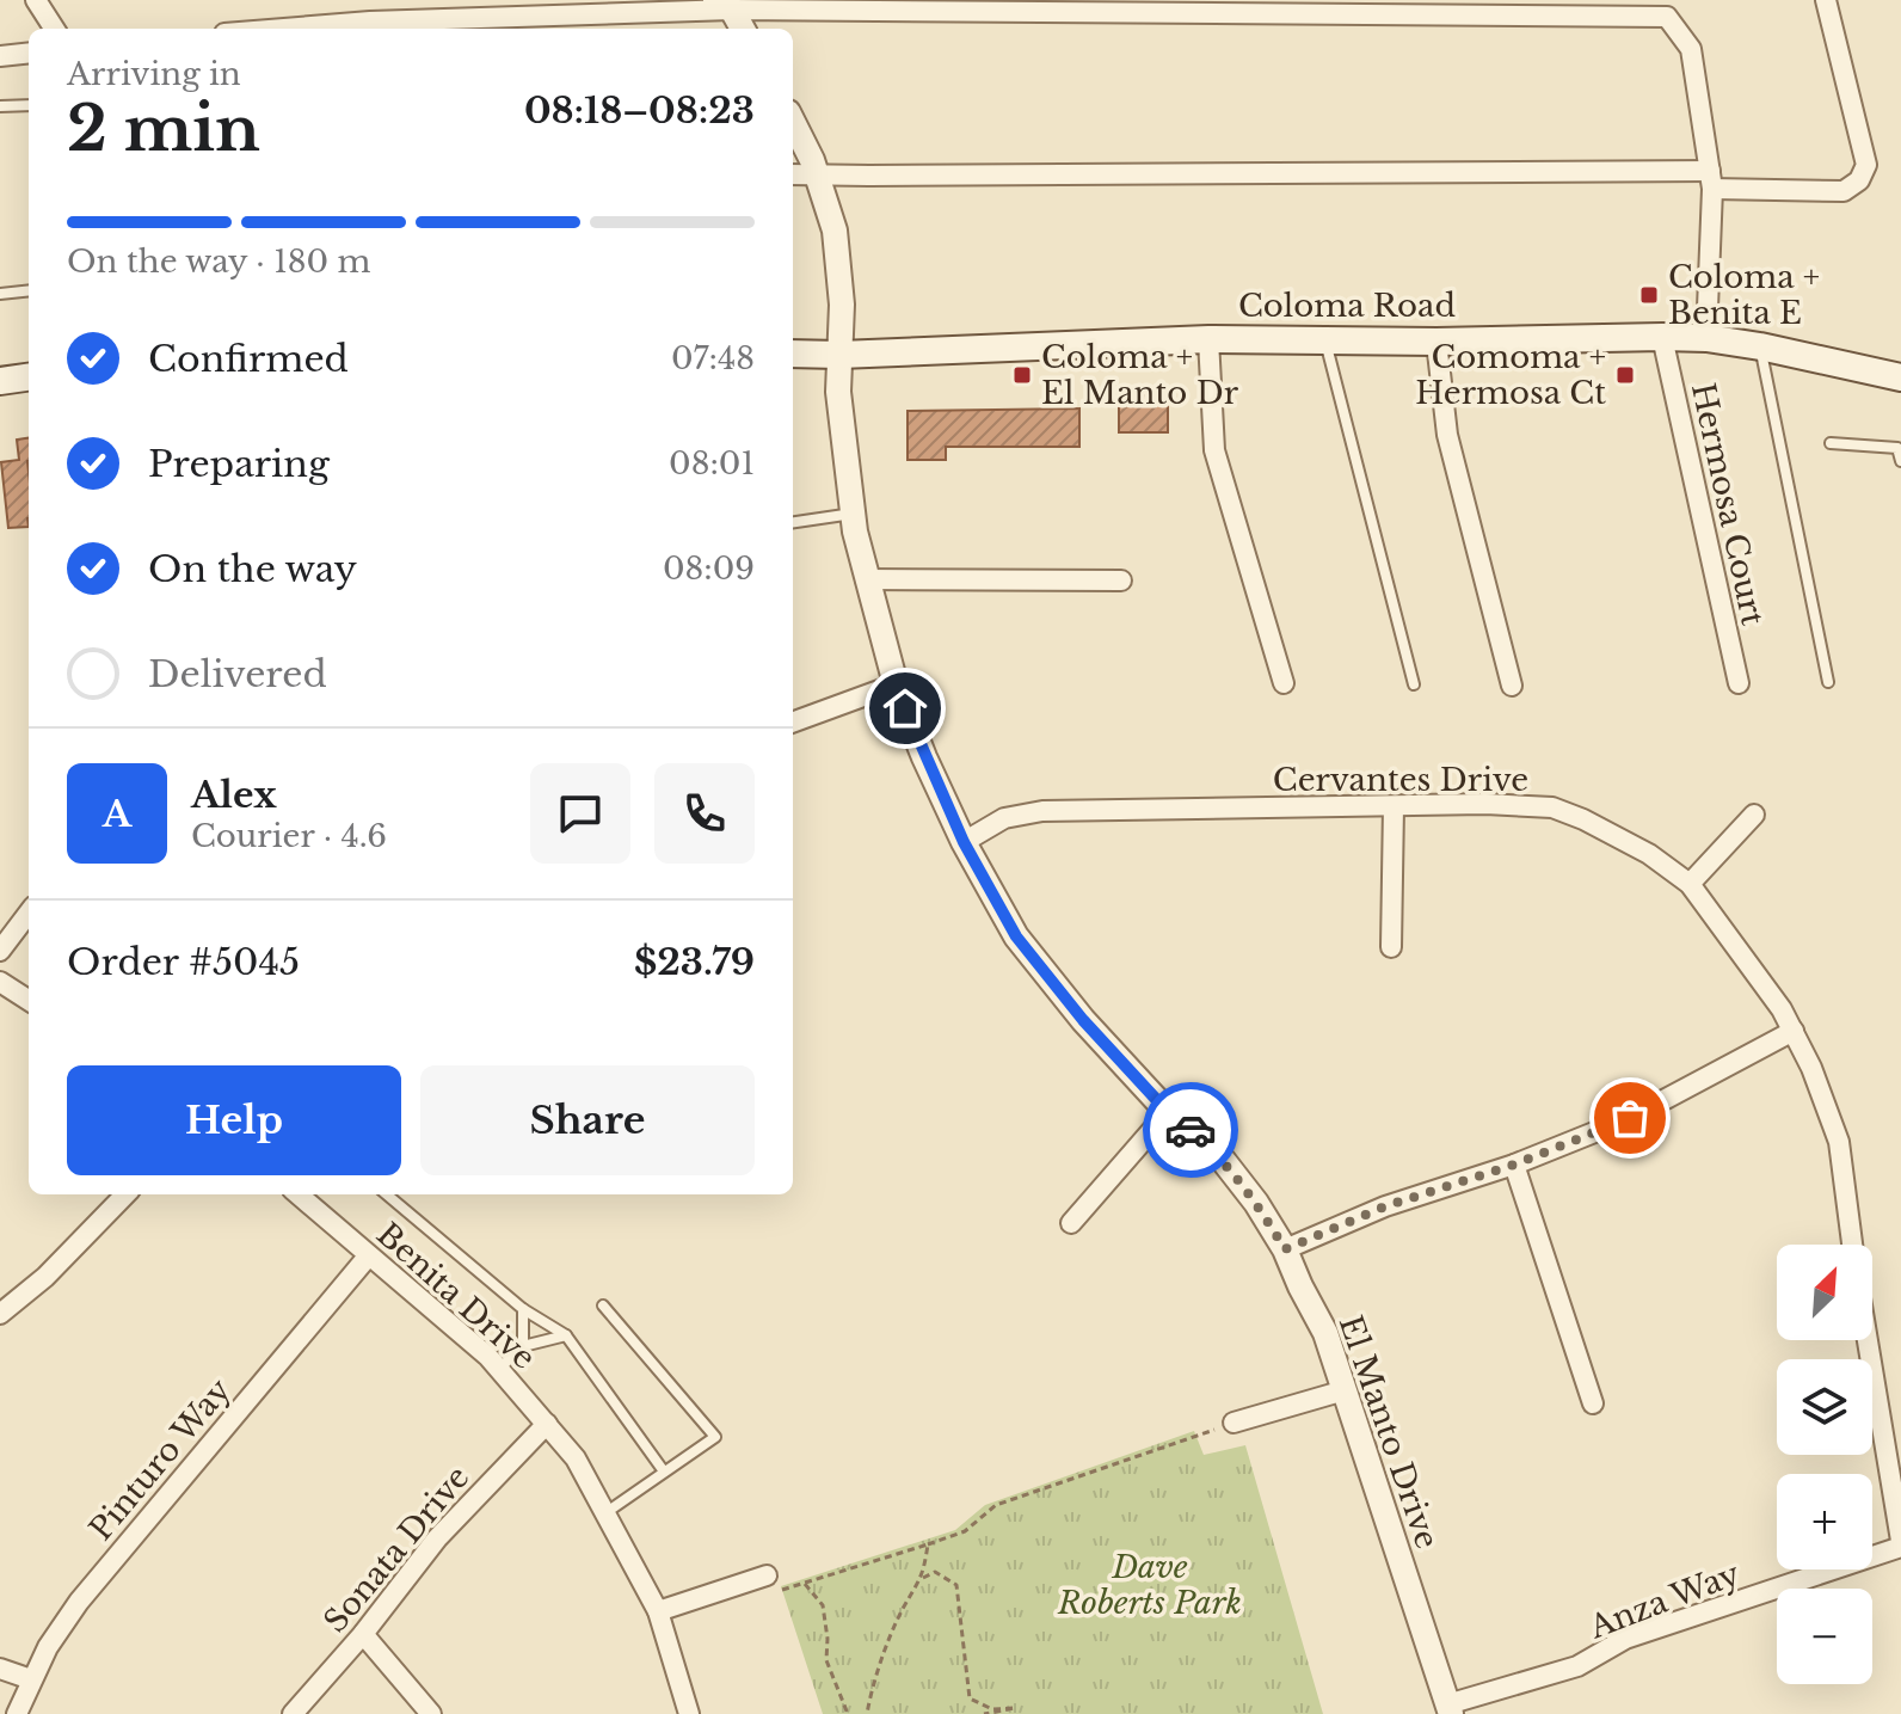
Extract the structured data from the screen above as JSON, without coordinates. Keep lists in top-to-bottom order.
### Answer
{
  "streets": {
    "main road": ["Coloma Road"],
    "street": [
      "Hermosa Court",
      "Cervantes Drive",
      "Benita Drive",
      "El Manto Drive",
      "Pinturo Way",
      "Sonata Drive",
      "Anza Way"
    ]
  },
  "crossings": [
    ["Coloma Road", "Hermosa Court"],
    ["Coloma Road", "El Manto Drive"],
    ["Cervantes Drive", "El Manto Drive"],
    ["Benita Drive", "Pinturo Way"],
    ["Benita Drive", "Sonata Drive"],
    ["El Manto Drive", "Anza Way"]
  ],
  "parks": ["Dave Roberts Park"],
  "places": {
    "transit": ["Coloma + Benita E", "Coloma + El Manto Dr", "Comoma + Hermosa Ct"]
  },
  "north": "top right",
  "page": {
    "heading": ["2 min", "Arriving in", "08:18–08:23"],
    "panel": [
      "Alex",
      "Courier · 4.6",
      "Order #5045",
      "$23.79"
    ],
    "bar": "On the way · 180 m",
    "list": [
      ["Confirmed", "07:48"],
      ["Preparing", "08:01"],
      ["On the way", "08:09"],
      "Delivered"
    ],
    "round": "A",
    "buttons": ["Help", "Share"],
    "map_buttons": ["+", "−"]
  }
}
